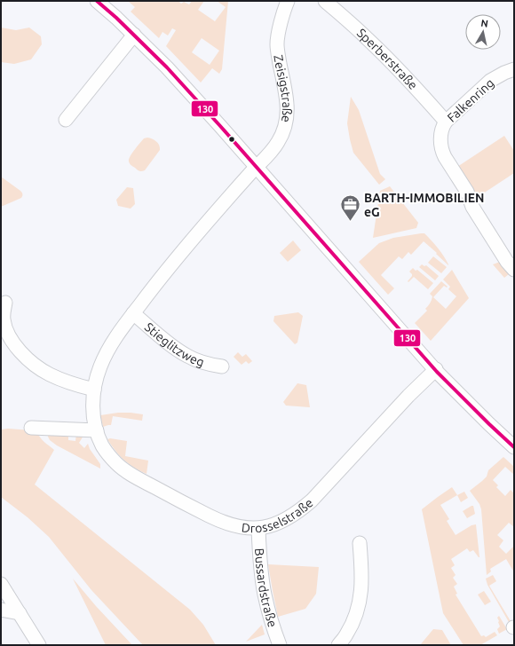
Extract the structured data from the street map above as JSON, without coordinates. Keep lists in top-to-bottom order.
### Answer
{
  "streets": {
    "street": [
      "Sperberstraße",
      "Zeisigstraße",
      "Falkenring",
      "Stieglitzweg",
      "Drosselstraße",
      "Bussardstraße"
    ]
  },
  "crossings": [
    ["Sperberstraße", "Falkenring"],
    ["Zeisigstraße", "Drosselstraße"],
    ["Stieglitzweg", "Drosselstraße"],
    ["Drosselstraße", "Bussardstraße"]
  ],
  "places": {
    "office": ["BARTH-IMMOBILIEN eG"]
  },
  "lines": ["transit line 130"],
  "north": "top"
}
